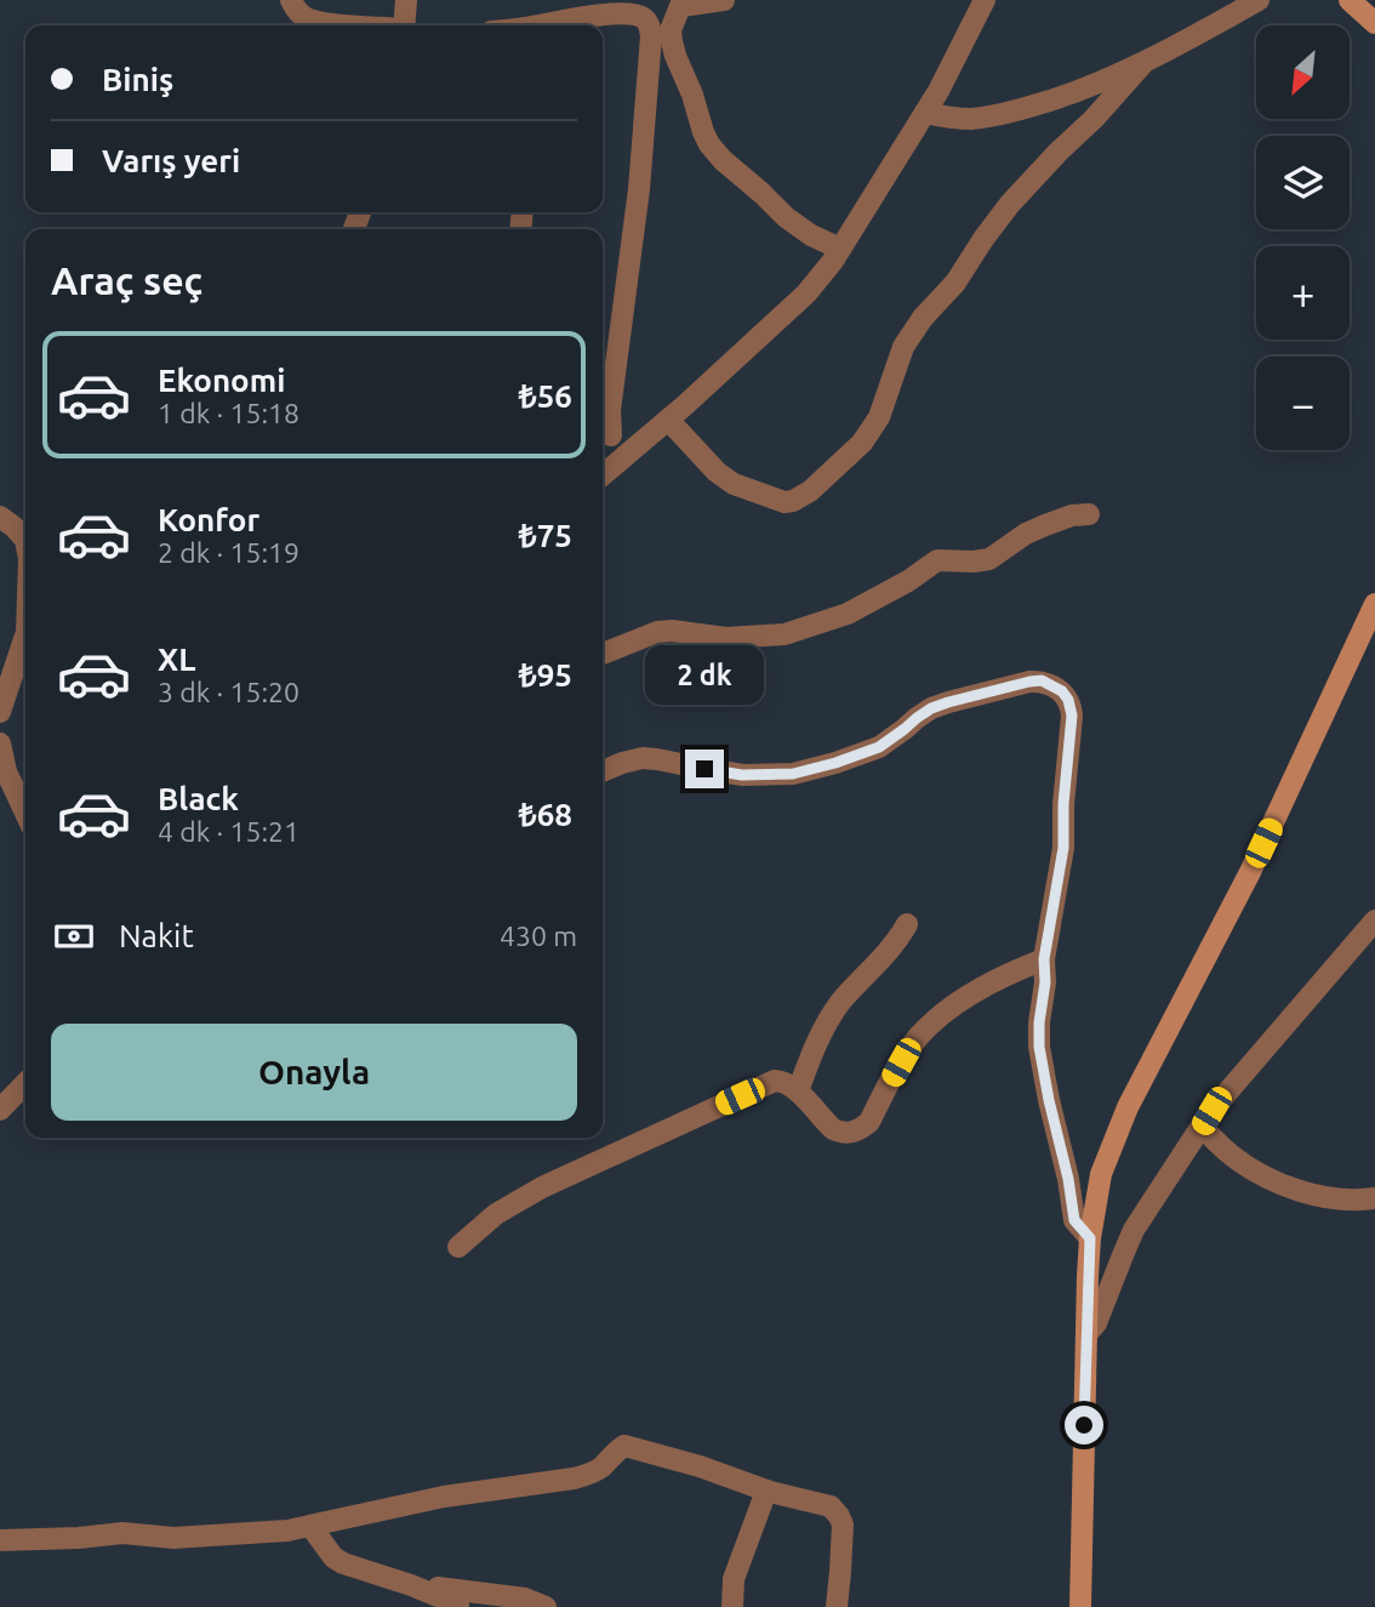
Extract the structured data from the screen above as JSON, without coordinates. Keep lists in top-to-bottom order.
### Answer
{
  "north": "bottom left",
  "page": {
    "map_buttons": ["+", "−"],
    "banner": ["Biniş", "Varış yeri"],
    "heading": "Araç seç",
    "list": [
      {
        "name": "Ekonomi",
        "note": "1 dk · 15:18",
        "value": "₺56"
      },
      {
        "name": "Konfor",
        "note": "2 dk · 15:19",
        "value": "₺75"
      },
      {
        "name": "XL",
        "note": "3 dk · 15:20",
        "value": "₺95"
      },
      {
        "name": "Black",
        "note": "4 dk · 15:21",
        "value": "₺68"
      }
    ],
    "bubble": "2 dk",
    "pay": ["Nakit", "430 m"],
    "buttons": "Onayla"
  }
}
